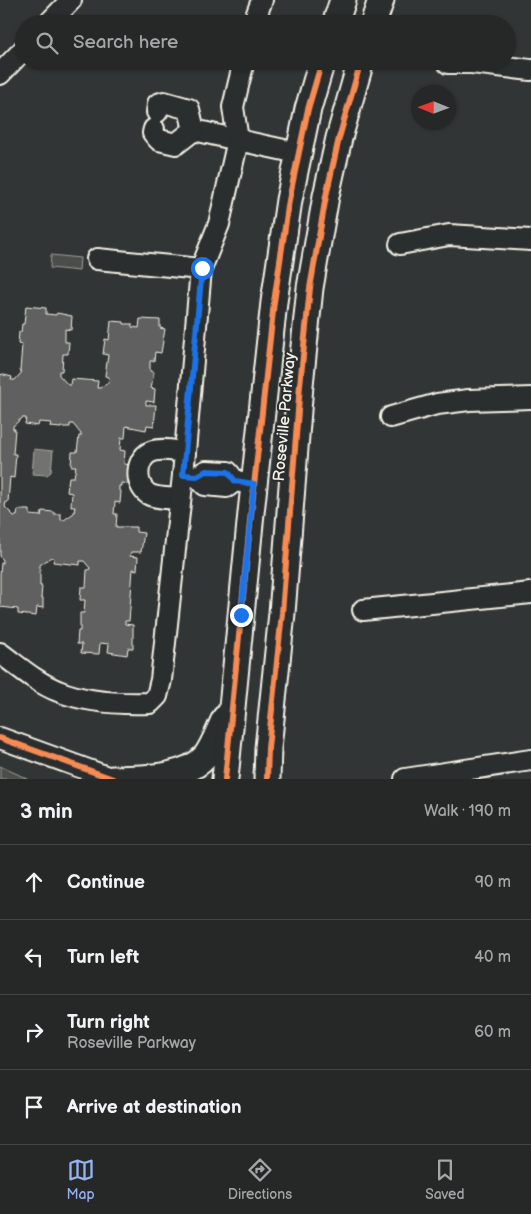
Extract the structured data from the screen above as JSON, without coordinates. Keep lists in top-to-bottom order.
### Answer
{
  "streets": {
    "main road": ["Roseville Parkway"]
  },
  "north": "left",
  "page": {
    "search": "Search here",
    "heading": ["3 min", "Walk · 190 m"],
    "list": [
      ["Continue", "90 m"],
      ["Turn left", "40 m"],
      ["Turn right", "Roseville Parkway", "60 m"],
      "Arrive at destination"
    ],
    "nav": ["Map", "Directions", "Saved"]
  }
}
